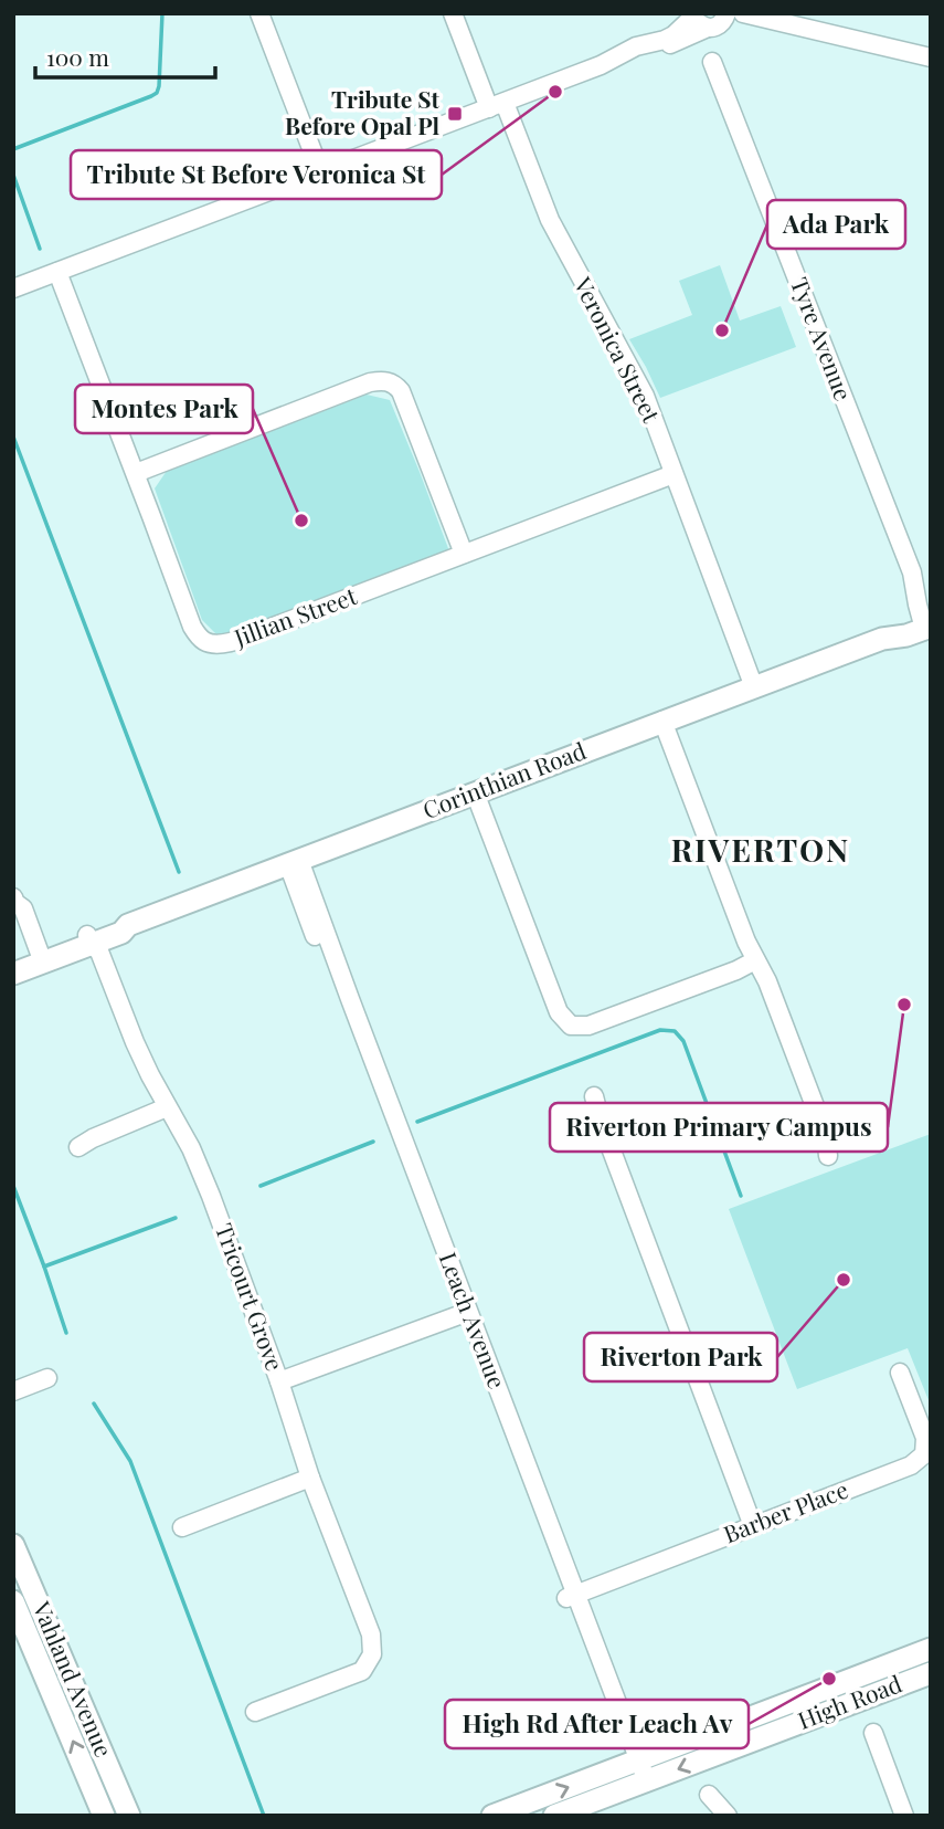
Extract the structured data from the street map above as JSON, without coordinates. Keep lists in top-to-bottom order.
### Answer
{
  "streets": {
    "main road": ["Corinthian Road", "Vahland Avenue", "High Road"],
    "street": [
      "Tyre Avenue",
      "Veronica Street",
      "Jillian Street",
      "Tricourt Grove",
      "Leach Avenue",
      "Barber Place"
    ]
  },
  "crossings": [
    ["Tyre Avenue", "Corinthian Road"],
    ["Veronica Street", "Jillian Street"],
    ["Veronica Street", "Corinthian Road"],
    ["Corinthian Road", "Tricourt Grove"],
    ["Corinthian Road", "Leach Avenue"],
    ["Leach Avenue", "Barber Place"],
    ["Leach Avenue", "High Road"]
  ],
  "districts": ["RIVERTON"],
  "places": {
    "other": [
      "Tribute St Before Veronica St",
      "Ada Park",
      "Montes Park",
      "Riverton Primary Campus",
      "Riverton Park",
      "High Rd After Leach Av"
    ],
    "transit": ["Tribute St Before Opal Pl"]
  },
  "scale_bar": "100 m"
}
